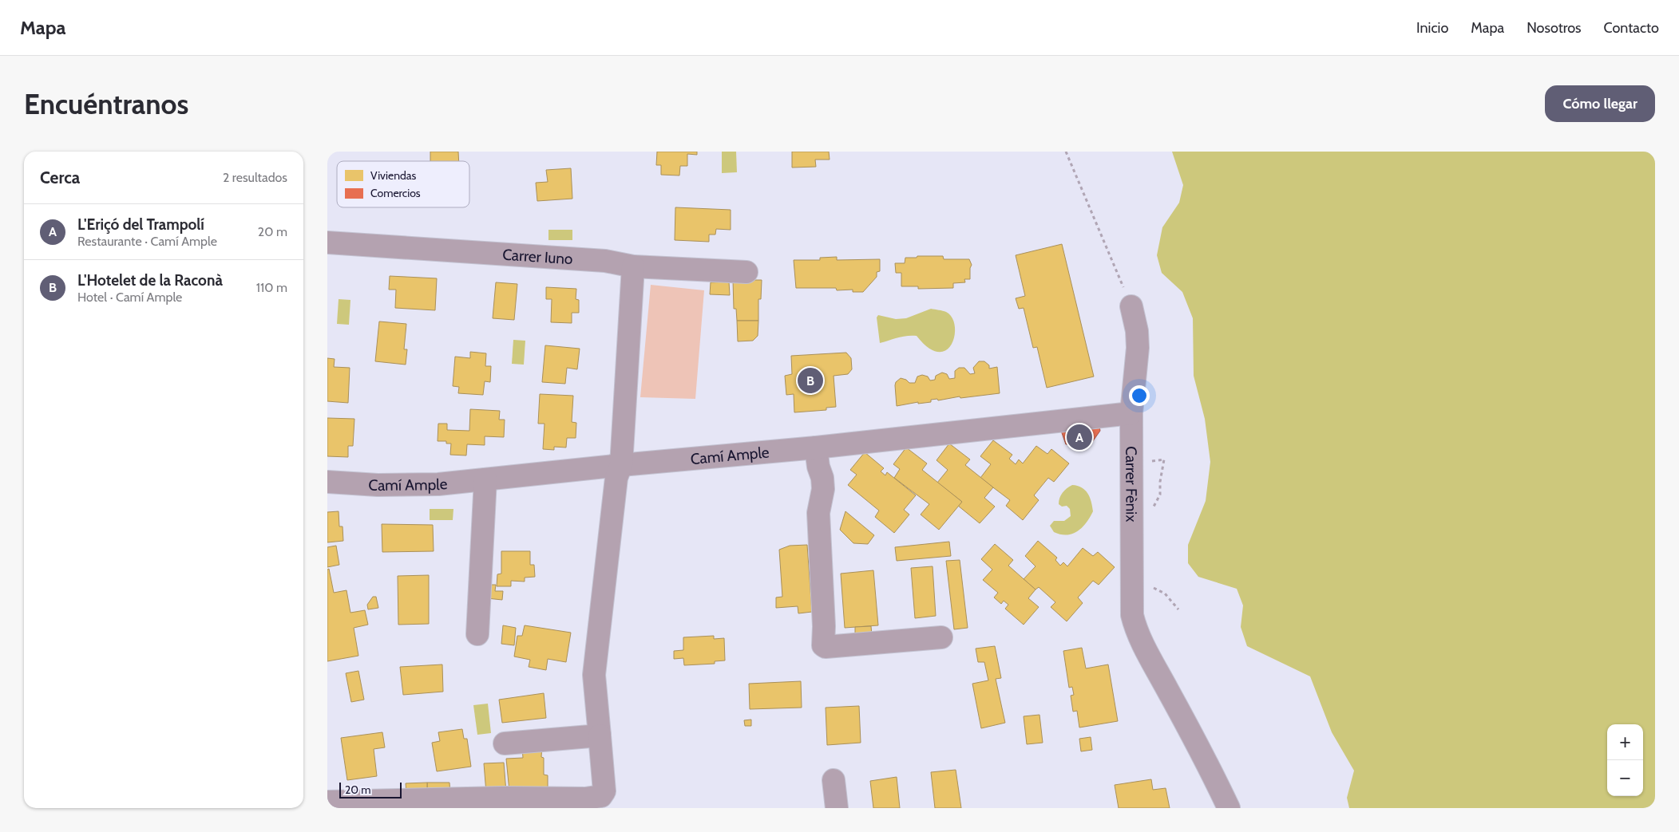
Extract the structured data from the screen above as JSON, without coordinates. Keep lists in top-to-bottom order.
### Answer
{
  "streets": {
    "street": ["Carrer Iuno", "Camí Ample", "Carrer Fènix"]
  },
  "crossings": [
    ["Camí Ample", "Carrer Fènix"]
  ],
  "legend": ["Viviendas", "Comercios"],
  "scale_bar": "20 m",
  "page": {
    "header": "Mapa",
    "nav": [
      "Inicio",
      "Mapa",
      "Nosotros",
      "Contacto"
    ],
    "buttons": "Cómo llegar",
    "title": "Encuéntranos",
    "heading": ["Cerca", "2 resultados"],
    "list": [
      {
        "mark": "A",
        "name": "L'Eriçó del Trampolí",
        "note": "Restaurante · Camí Ample",
        "value": "20 m"
      },
      {
        "mark": "B",
        "name": "L'Hotelet de la Raconà",
        "note": "Hotel · Camí Ample",
        "value": "110 m"
      }
    ],
    "pins": ["B", "A"],
    "map_buttons": ["+", "−"],
    "scale": "20 m"
  }
}
